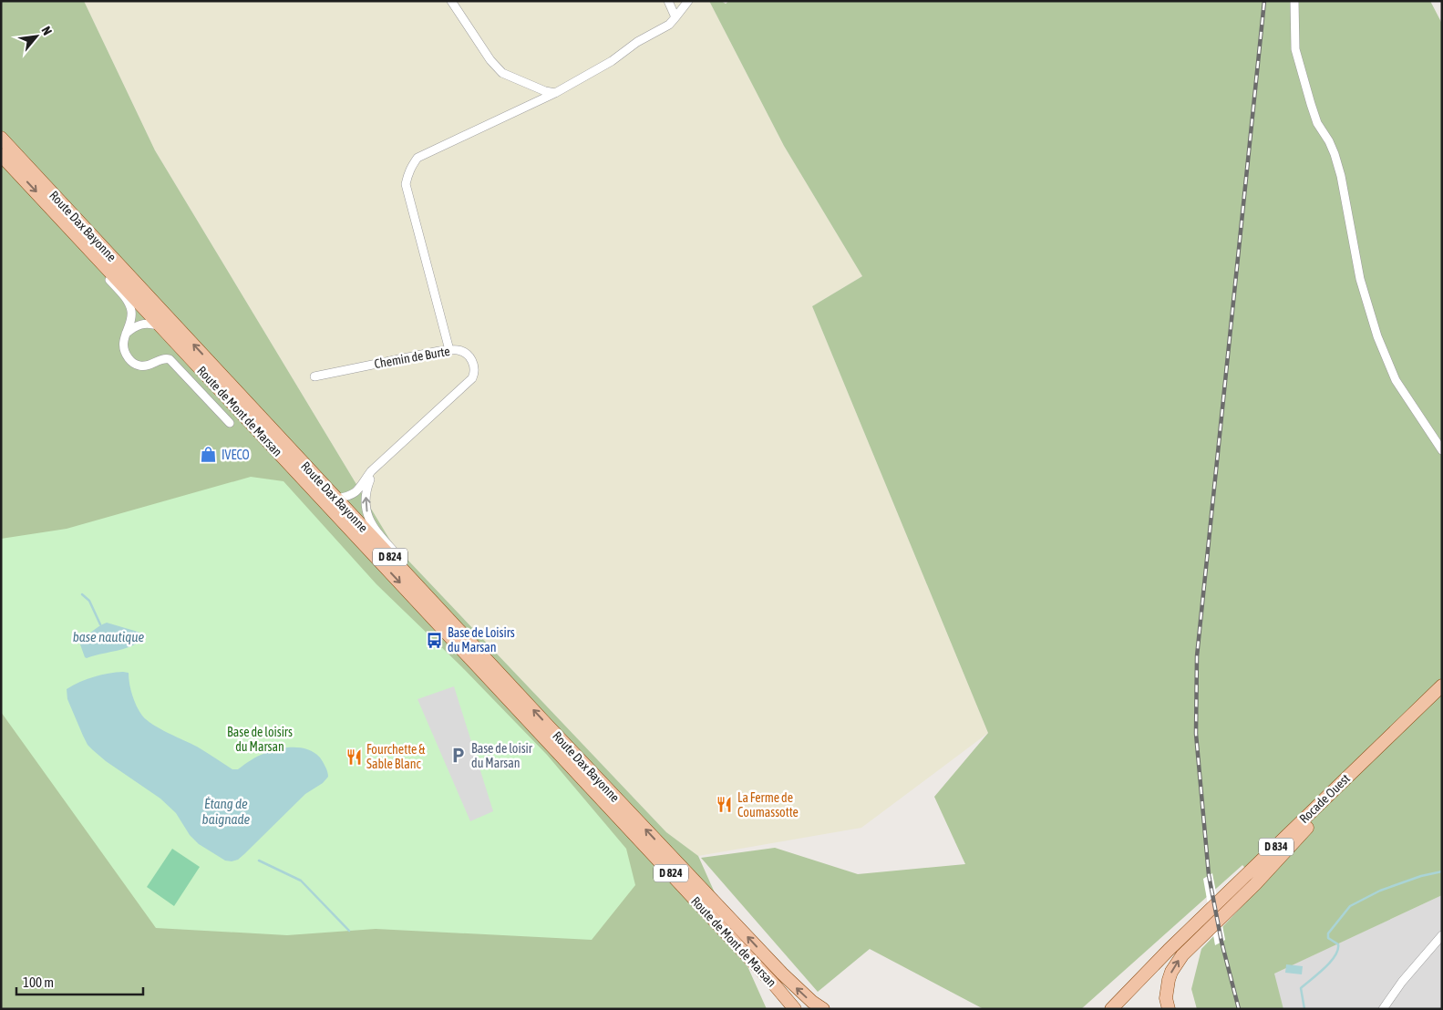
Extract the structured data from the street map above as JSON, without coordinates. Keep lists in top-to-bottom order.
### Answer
{
  "streets": {
    "main road": [
      "Route Dax Bayonne",
      "Route de Mont de Marsan",
      "D 824",
      "Rocade Ouest",
      "D 834"
    ],
    "street": ["Chemin de Burte"]
  },
  "crossings": [
    ["Route Dax Bayonne", "Chemin de Burte"]
  ],
  "one_way": ["Route Dax Bayonne", "Route de Mont de Marsan"],
  "water": ["base nautique", "Étang de baignade"],
  "parks": ["Base de loisirs du Marsan"],
  "places": {
    "shop": ["IVECO"],
    "bus stop": ["Base de Loisirs du Marsan"],
    "parking": ["Base de loisir du Marsan"],
    "restaurant": ["Fourchette & Sable Blanc", "La Ferme de Coumassotte"]
  },
  "scale_bar": "100 m",
  "north": "top right"
}
